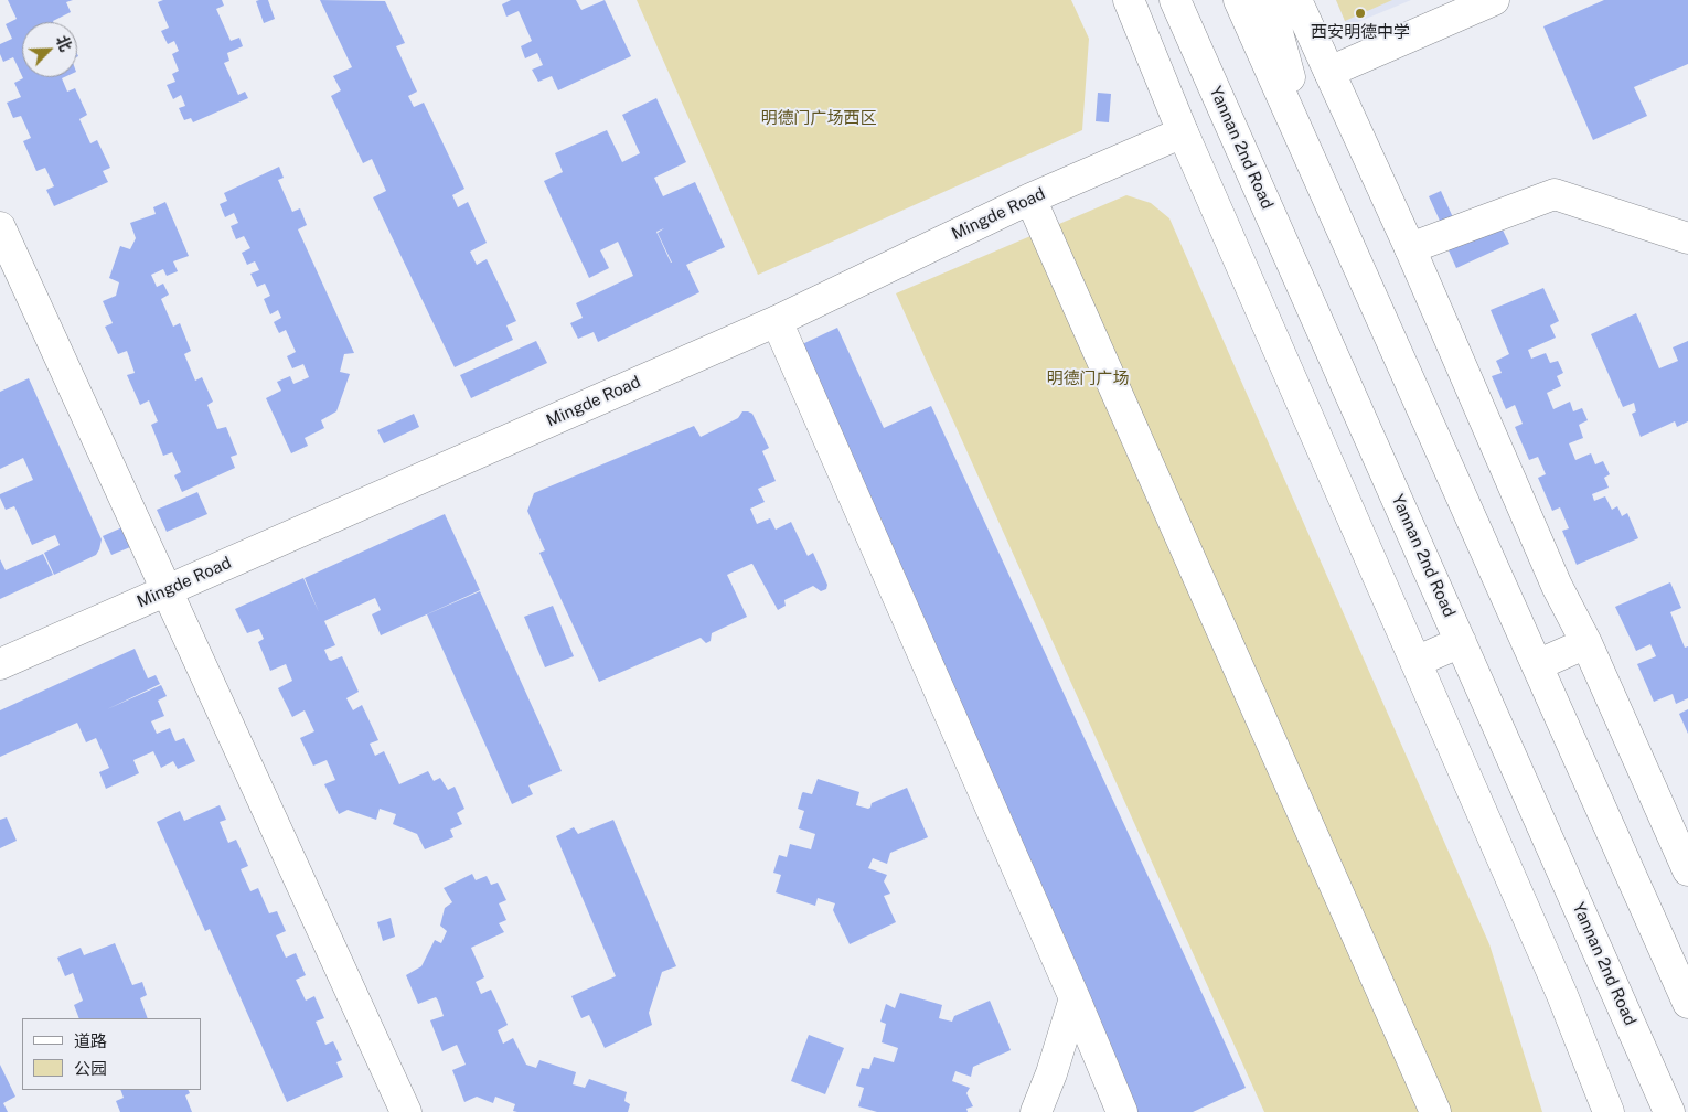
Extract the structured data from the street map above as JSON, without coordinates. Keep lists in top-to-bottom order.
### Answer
{
  "streets": {
    "main road": ["Yannan 2nd Road", "Mingde Road"]
  },
  "parks": ["明德门广场西区", "明德门广场"],
  "places": ["西安明德中学"],
  "legend": ["道路", "公园"],
  "north": "top right"
}
